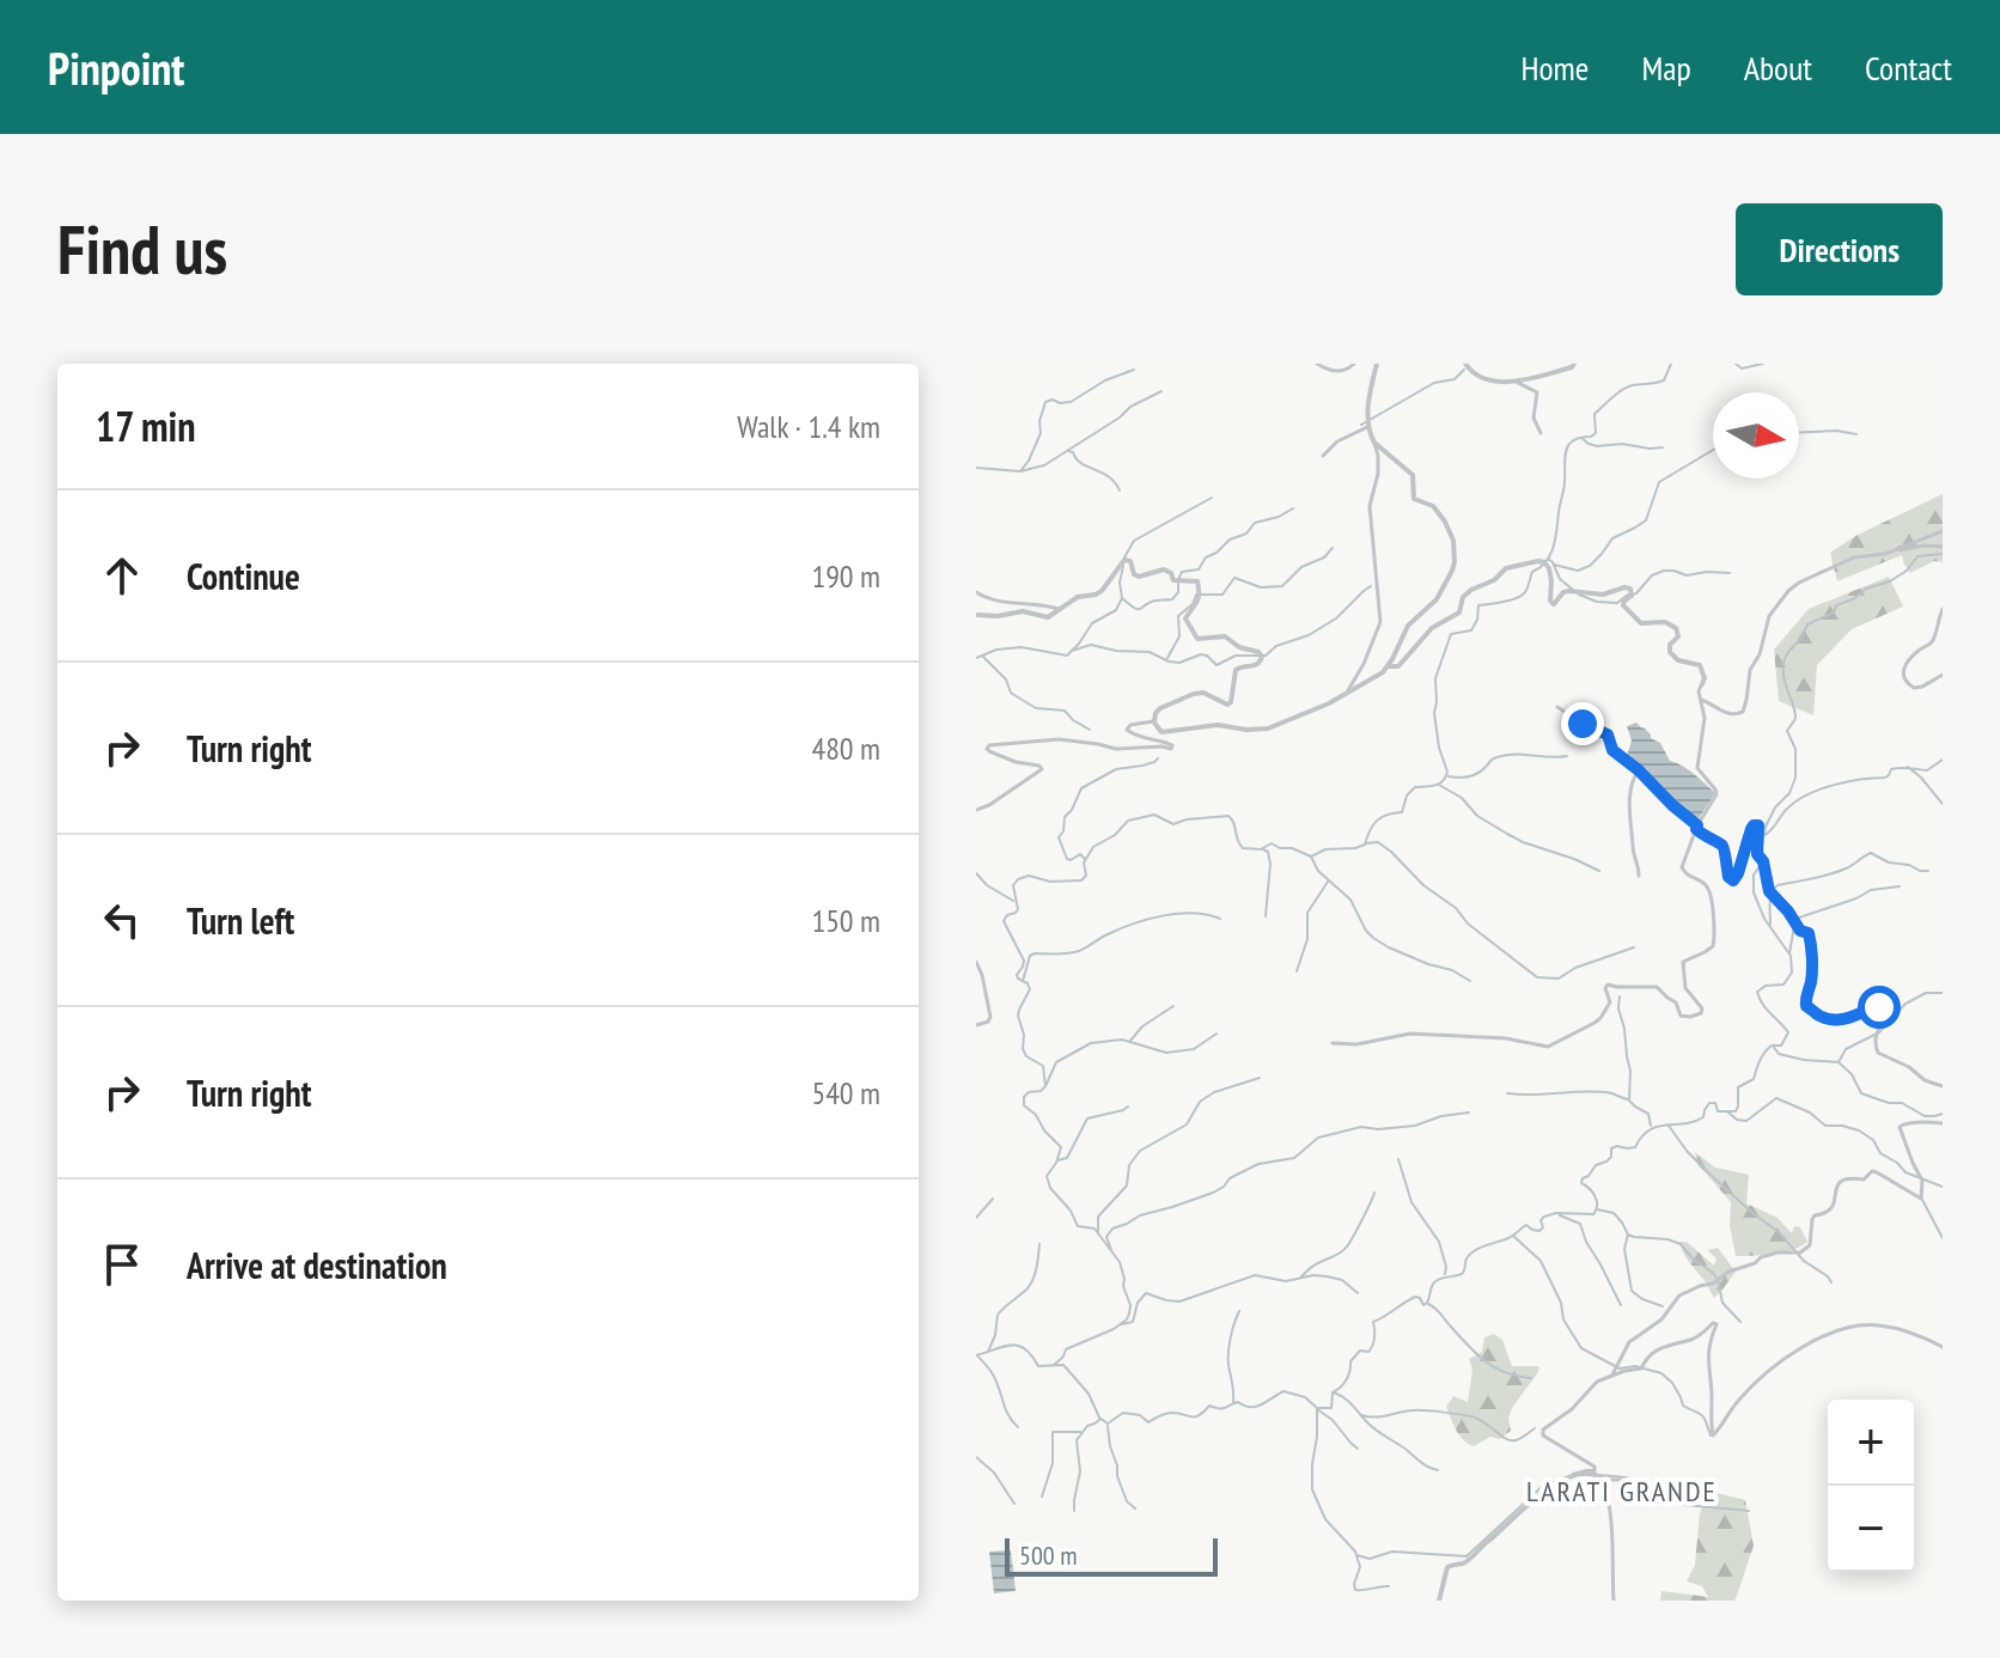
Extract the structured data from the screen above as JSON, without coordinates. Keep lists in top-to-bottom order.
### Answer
{
  "districts": ["LARATI GRANDE"],
  "scale_bar": "500 m",
  "north": "right",
  "page": {
    "header": "Pinpoint",
    "nav": [
      "Home",
      "Map",
      "About",
      "Contact"
    ],
    "buttons": "Directions",
    "title": "Find us",
    "heading": ["17 min", "Walk · 1.4 km"],
    "list": [
      ["Continue", "190 m"],
      ["Turn right", "480 m"],
      ["Turn left", "150 m"],
      ["Turn right", "540 m"],
      "Arrive at destination"
    ],
    "map_buttons": ["+", "−"],
    "scale": "500 m"
  }
}
